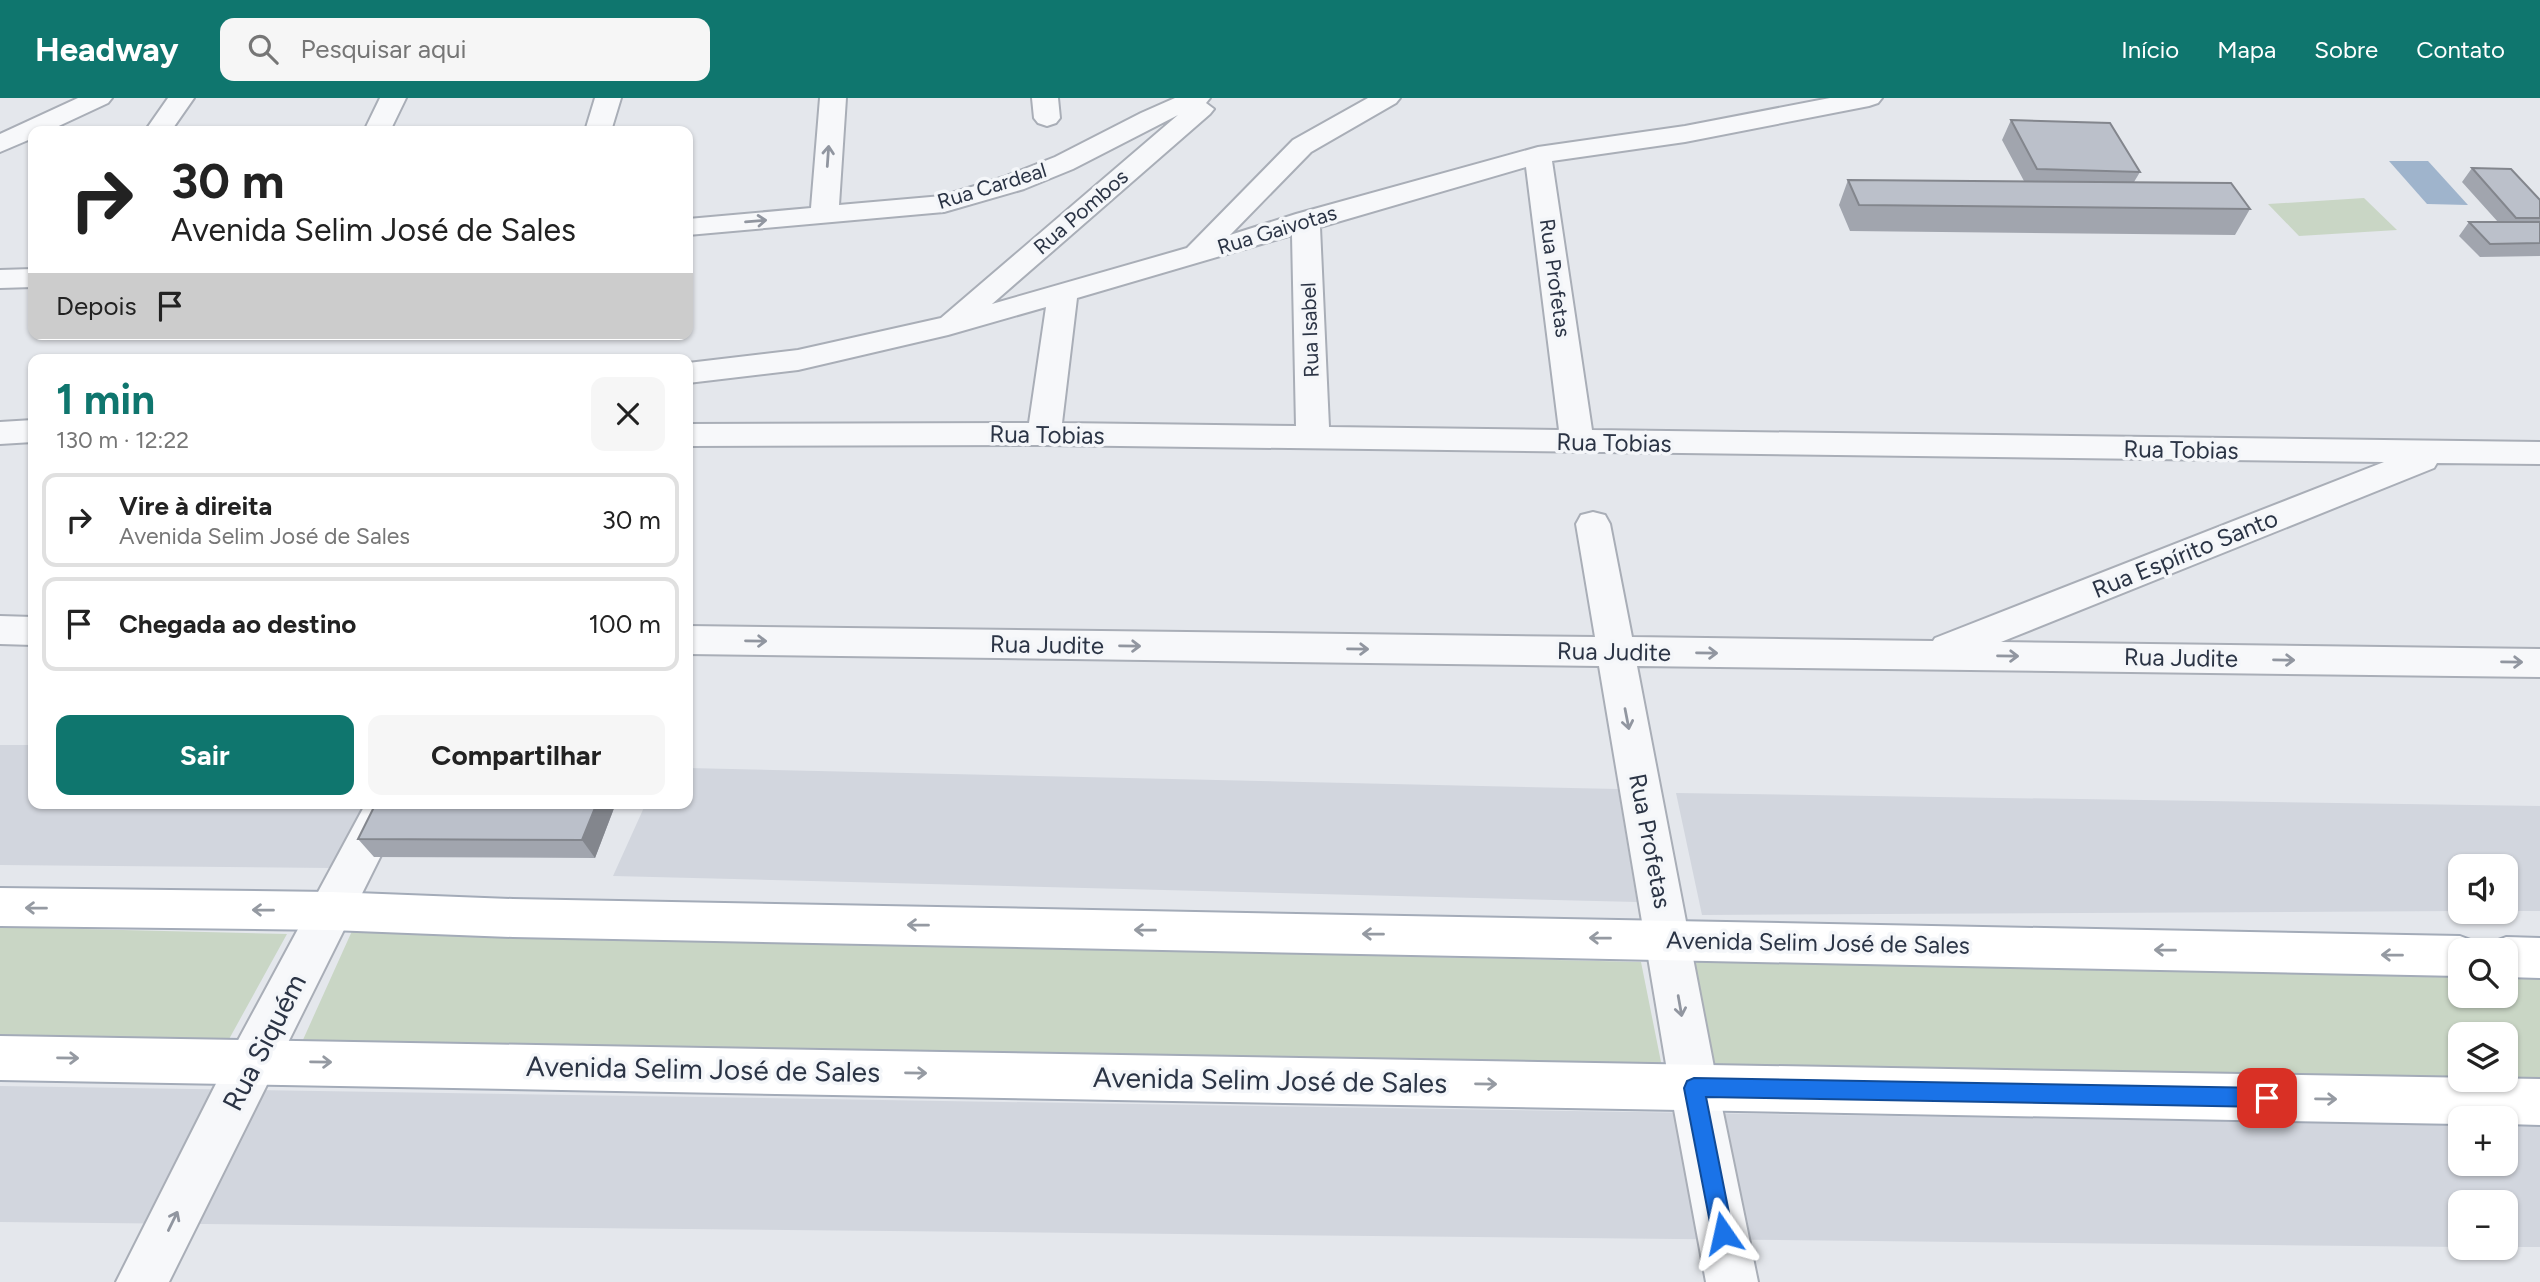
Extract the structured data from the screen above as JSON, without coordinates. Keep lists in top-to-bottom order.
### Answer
{
  "streets": {
    "main road": ["Avenida Selim José de Sales"],
    "street": [
      "Rua Cardeal",
      "Rua Pombos",
      "Rua Gaivotas",
      "Rua Profetas",
      "Rua Isabel",
      "Rua Tobias",
      "Rua Espírito Santo",
      "Rua Judite",
      "Rua Siquém"
    ]
  },
  "crossings": [
    ["Rua Pombos", "Rua Gaivotas"],
    ["Rua Gaivotas", "Rua Profetas"],
    ["Rua Gaivotas", "Rua Isabel"],
    ["Rua Profetas", "Rua Tobias"],
    ["Rua Profetas", "Rua Judite"],
    ["Rua Profetas", "Avenida Selim José de Sales"],
    ["Rua Isabel", "Rua Tobias"],
    ["Rua Tobias", "Rua Espírito Santo"],
    ["Rua Espírito Santo", "Rua Judite"],
    ["Avenida Selim José de Sales", "Rua Siquém"]
  ],
  "one_way": ["Rua Profetas", "Rua Judite", "Rua Siquém"],
  "page": {
    "header": "Headway",
    "search": "Pesquisar aqui",
    "nav": [
      "Início",
      "Mapa",
      "Sobre",
      "Contato"
    ],
    "turn": ["30 m", "Avenida Selim José de Sales"],
    "then": "Depois",
    "heading": ["1 min", "130 m · 12:22"],
    "list": [
      {
        "name": "Vire à direita",
        "note": "Avenida Selim José de Sales",
        "value": "30 m"
      },
      {
        "name": "Chegada ao destino",
        "value": "100 m"
      }
    ],
    "buttons": ["Sair", "Compartilhar"],
    "map_buttons": ["+", "−"]
  }
}
